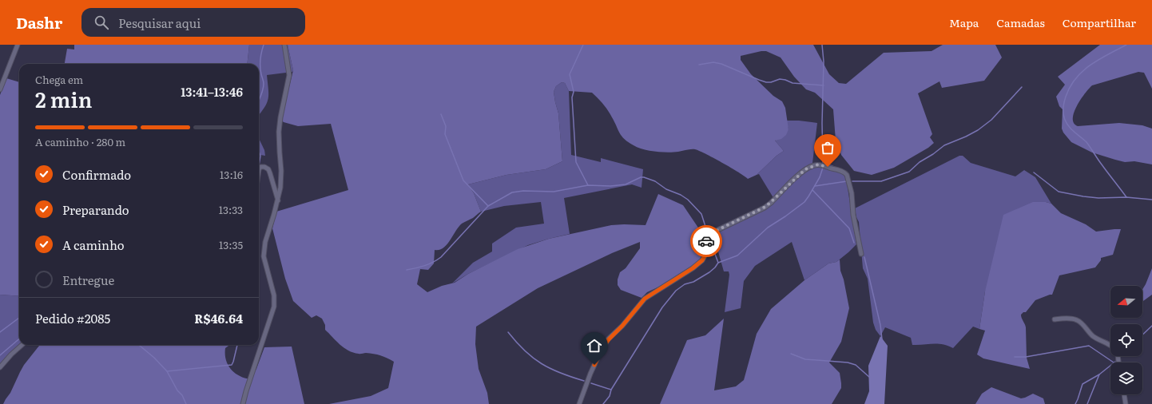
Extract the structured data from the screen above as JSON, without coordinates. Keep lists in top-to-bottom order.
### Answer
{
  "north": "left",
  "page": {
    "header": "Dashr",
    "search": "Pesquisar aqui",
    "nav": ["Mapa", "Camadas", "Compartilhar"],
    "heading": ["2 min", "Chega em", "13:41–13:46"],
    "panel": ["Pedido #2085", "R$46.64"],
    "bar": "A caminho · 280 m",
    "list": [
      ["Confirmado", "13:16"],
      ["Preparando", "13:33"],
      ["A caminho", "13:35"],
      "Entregue"
    ]
  }
}
